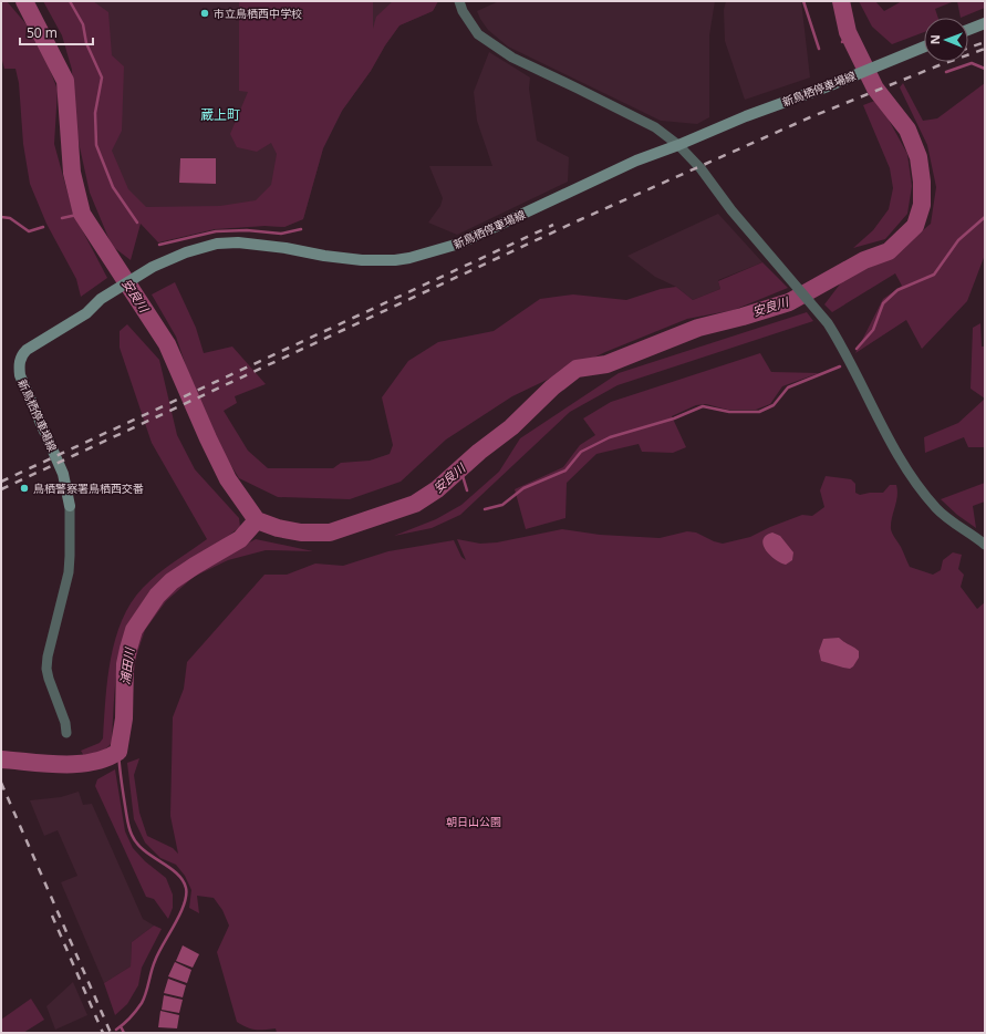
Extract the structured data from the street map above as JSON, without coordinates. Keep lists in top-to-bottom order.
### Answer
{
  "streets": {
    "main road": ["新鳥栖停車場線"]
  },
  "districts": ["蔵上町"],
  "water": ["安良川", "浦田川"],
  "parks": ["朝日山公園"],
  "places": ["市立鳥栖西中学校", "鳥栖警察署鳥栖西交番"],
  "scale_bar": "50 m",
  "north": "left"
}
